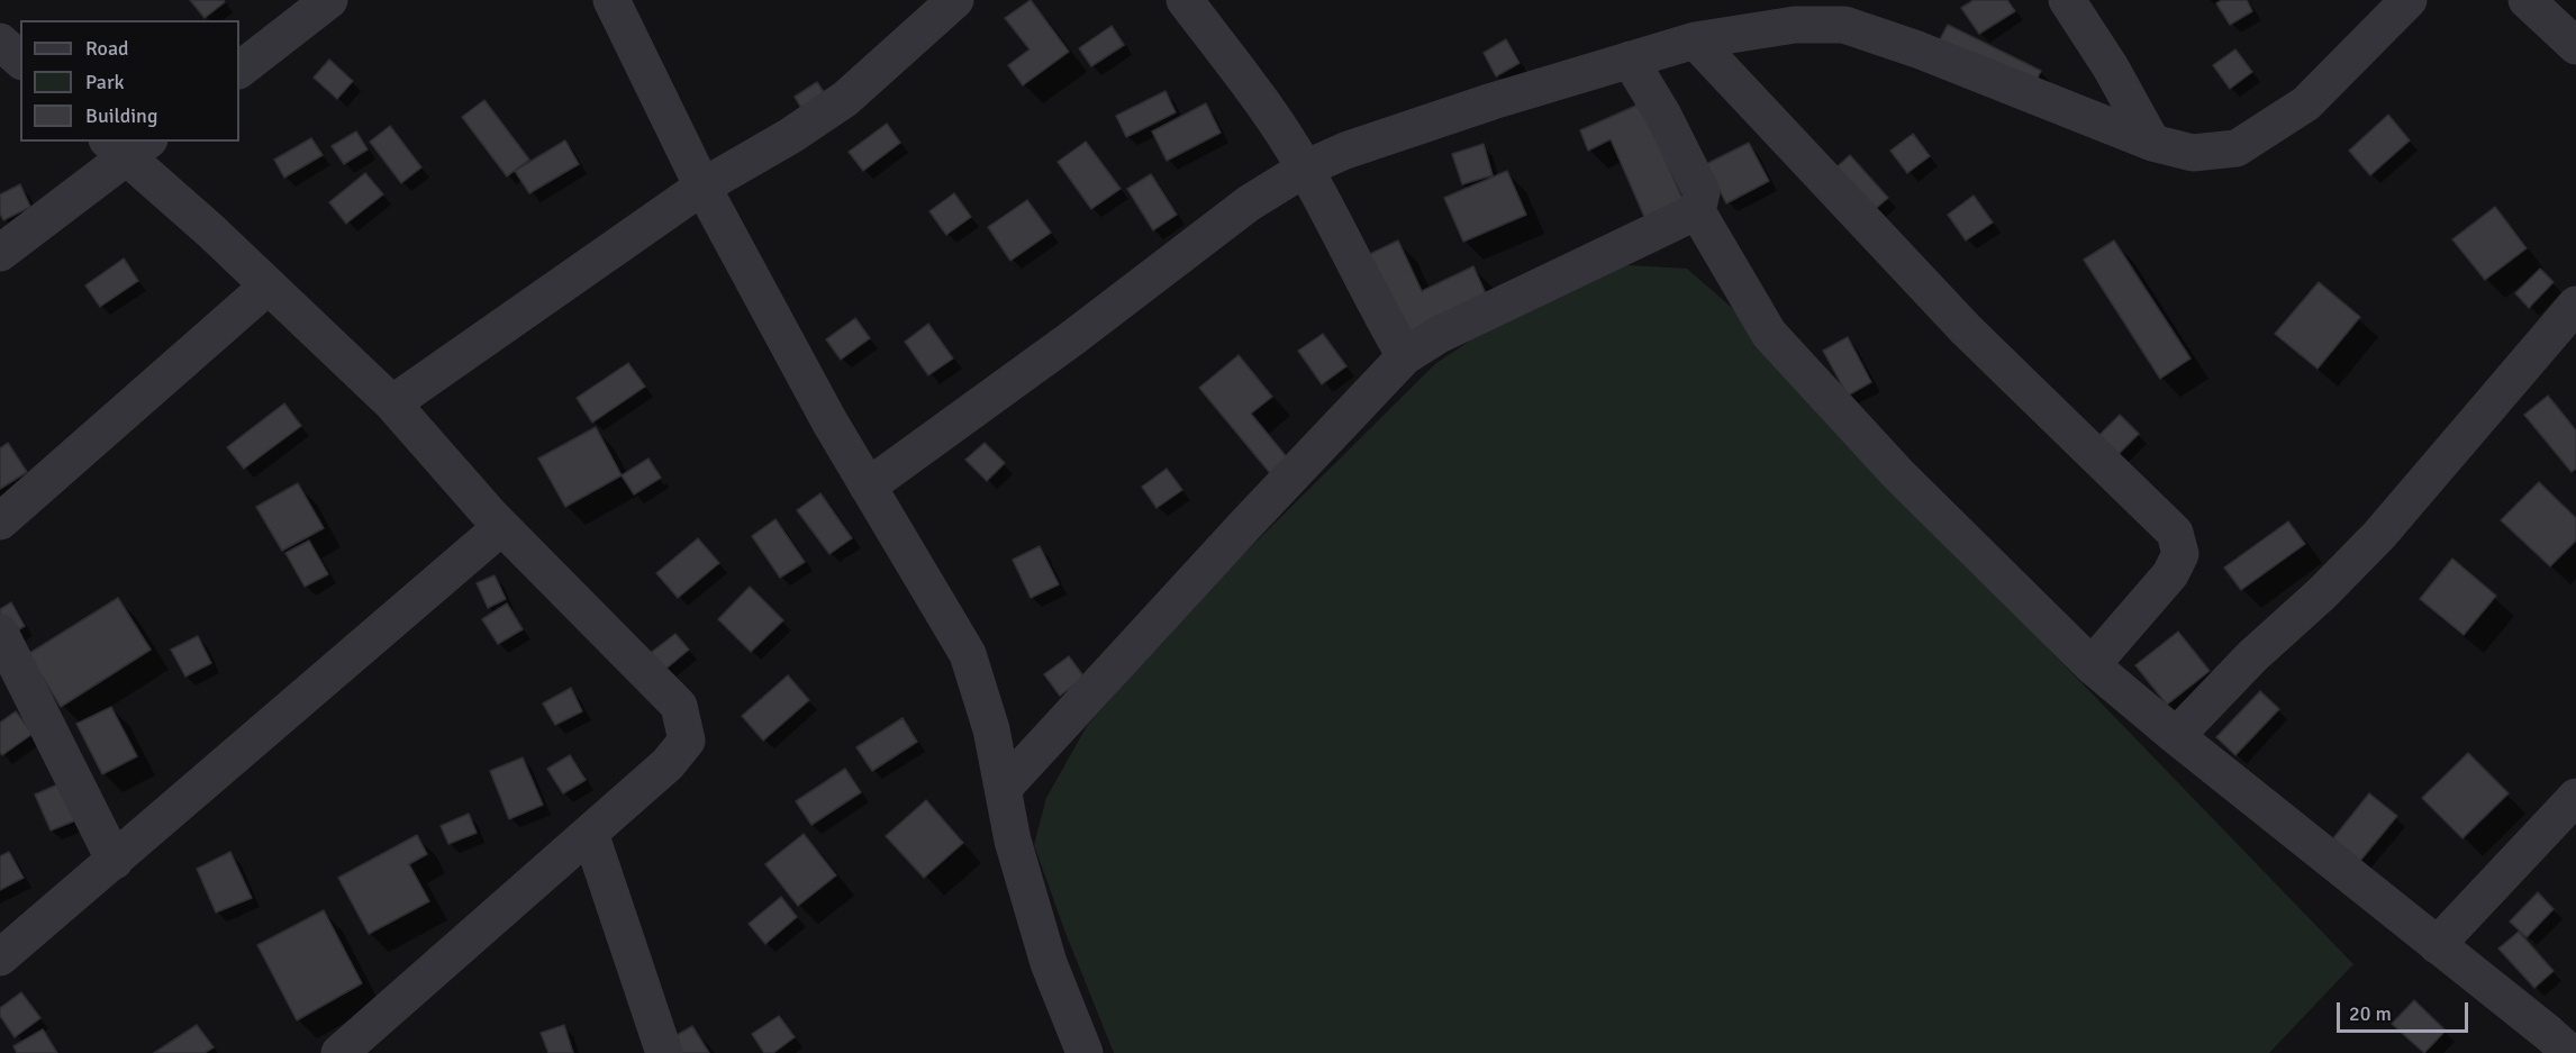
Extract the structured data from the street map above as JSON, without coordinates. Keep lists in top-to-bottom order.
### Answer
{
  "legend": ["Road", "Park", "Building"],
  "scale_bar": "20 m"
}
